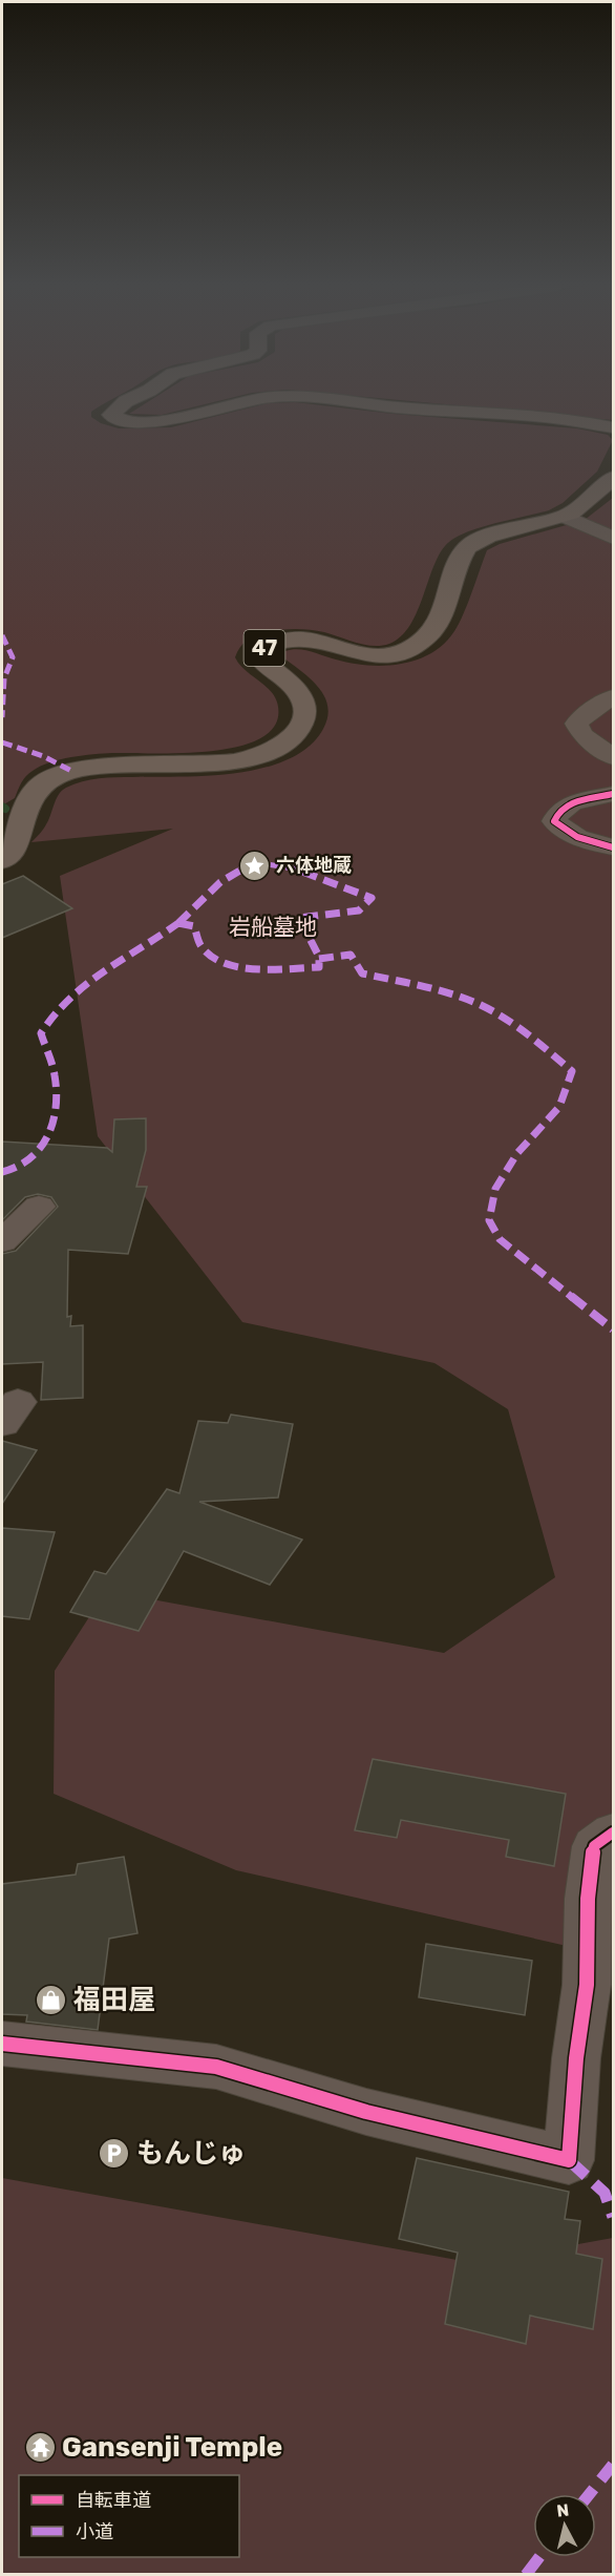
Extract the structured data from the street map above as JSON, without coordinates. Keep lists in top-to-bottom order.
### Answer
{
  "streets": {
    "main road": ["47"]
  },
  "parks": ["岩船墓地"],
  "places": {
    "place": ["六体地蔵"],
    "shop": ["福田屋"],
    "parking": ["もんじゅ"],
    "temple": ["Gansenji Temple"]
  },
  "legend": ["自転車道", "小道"],
  "north": "top"
}
